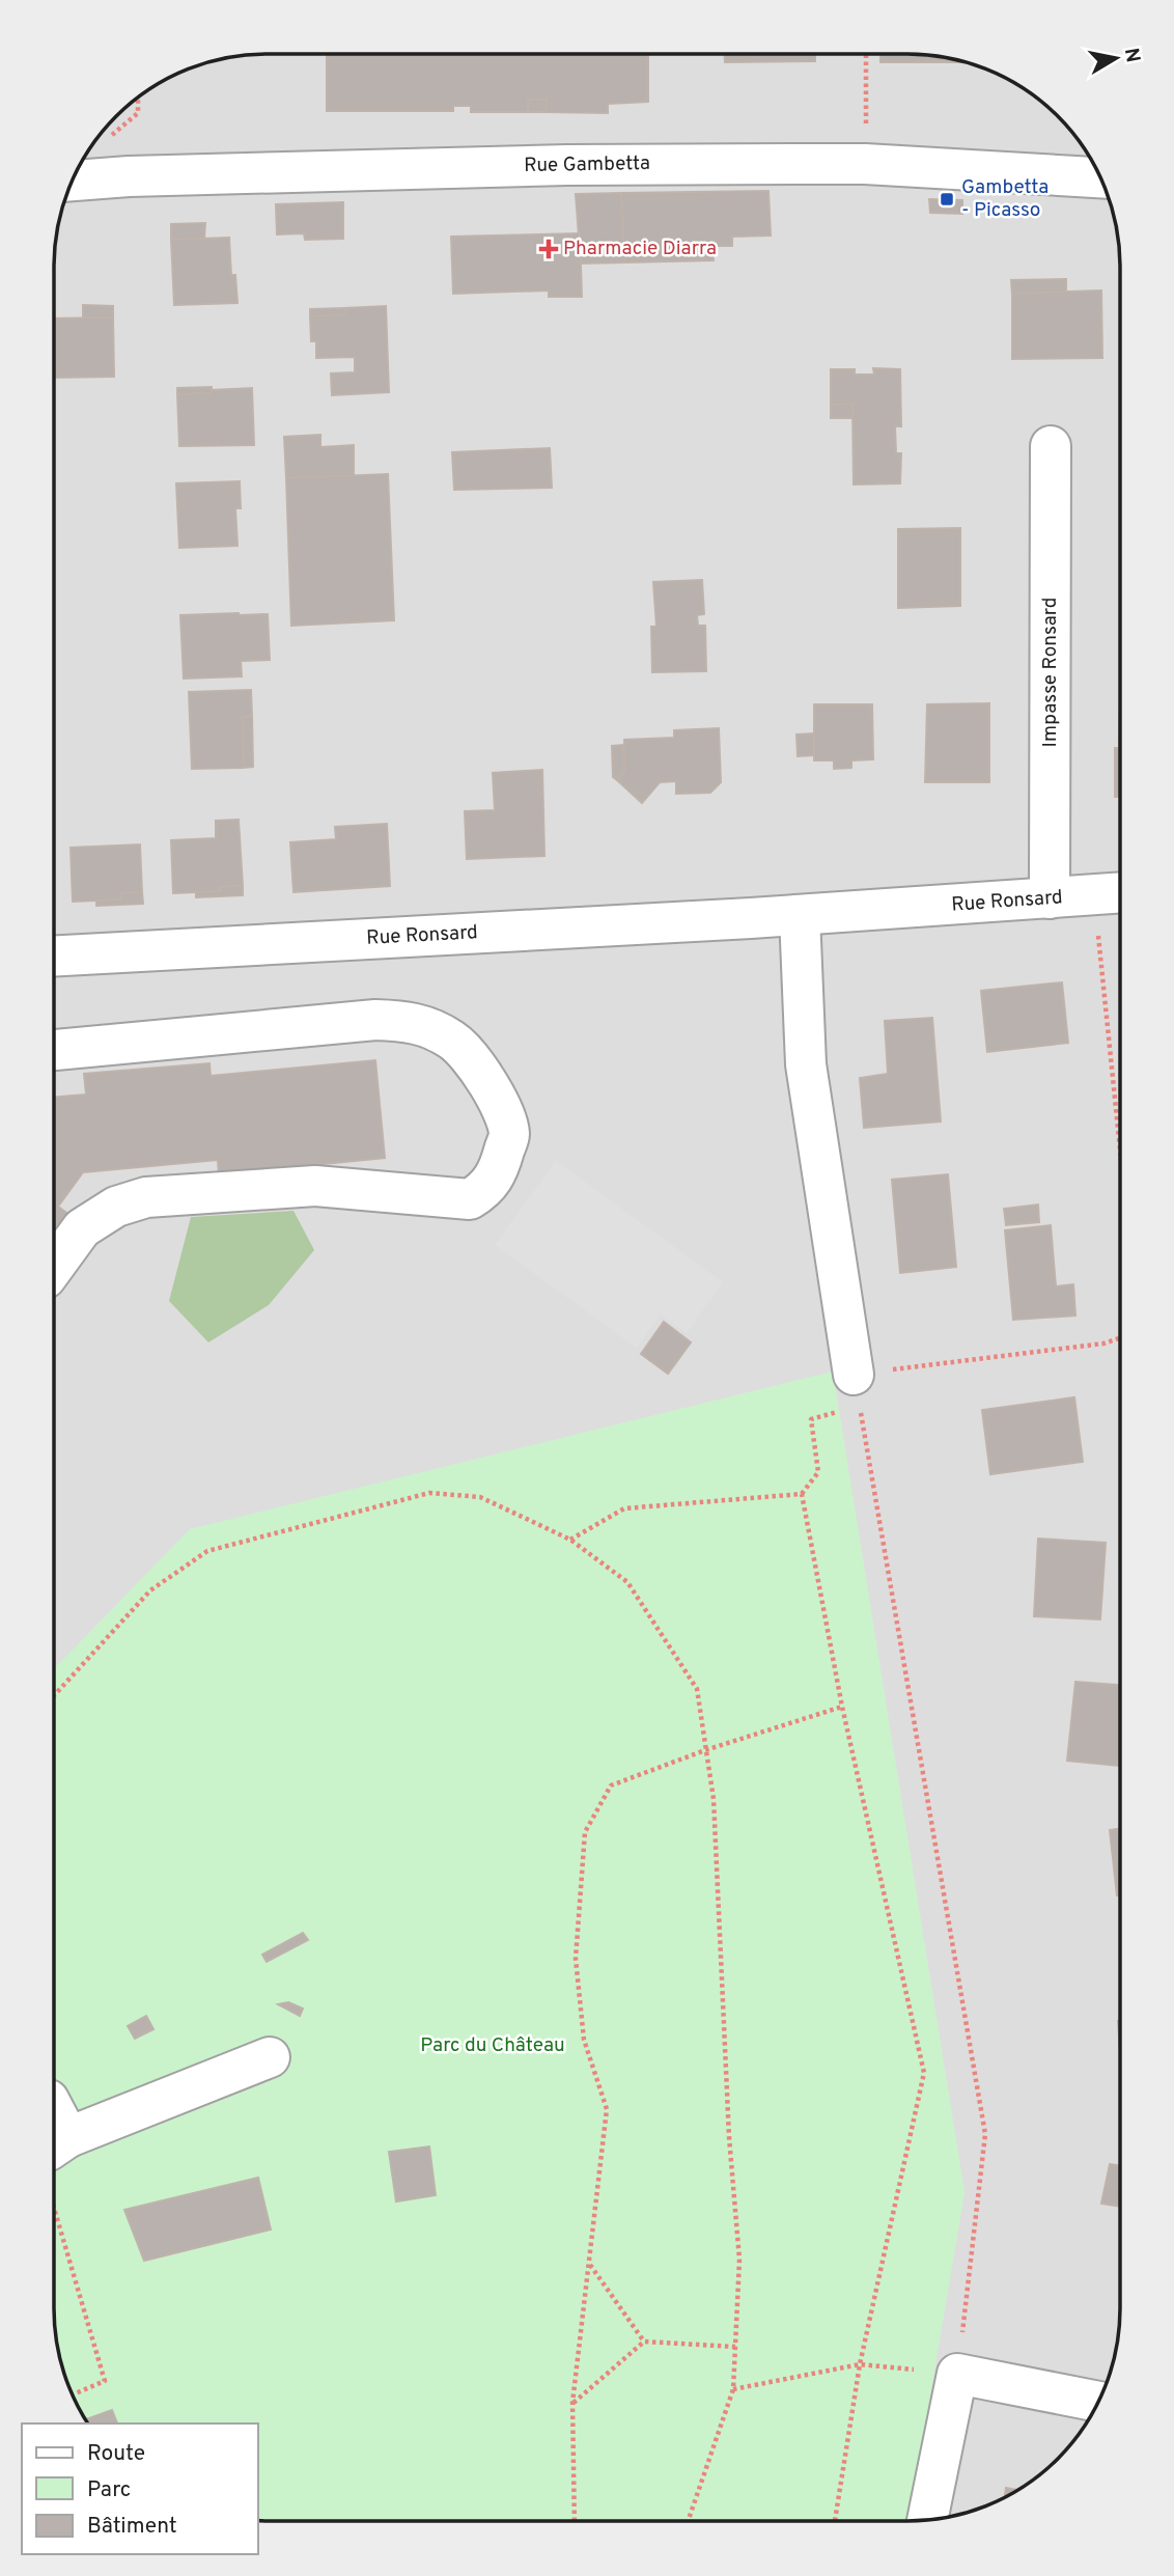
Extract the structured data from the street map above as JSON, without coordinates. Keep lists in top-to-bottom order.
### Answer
{
  "streets": {
    "street": ["Rue Gambetta", "Impasse Ronsard", "Rue Ronsard"]
  },
  "crossings": [
    ["Impasse Ronsard", "Rue Ronsard"]
  ],
  "parks": ["Parc du Château"],
  "places": {
    "transit": ["Gambetta - Picasso"],
    "health": ["Pharmacie Diarra"]
  },
  "legend": ["Route", "Parc", "Bâtiment"],
  "north": "right"
}
